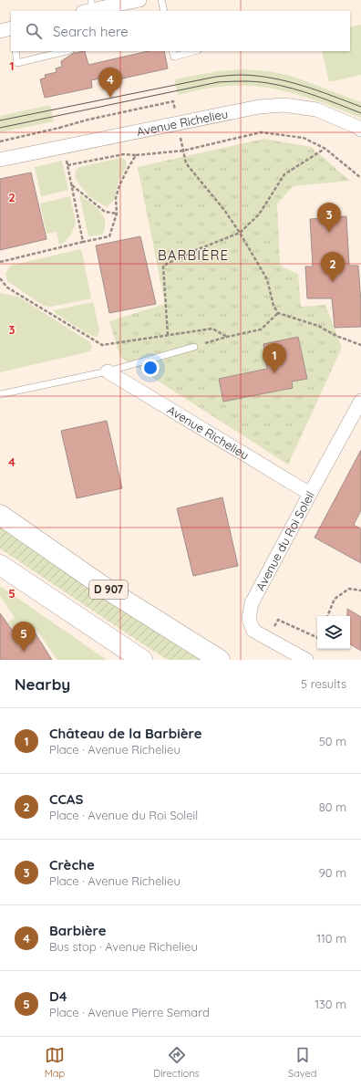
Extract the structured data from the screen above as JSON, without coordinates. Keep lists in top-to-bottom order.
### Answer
{
  "streets": {
    "main road": ["D 907"],
    "street": ["Avenue Richelieu", "Avenue du Roi Soleil"]
  },
  "crossings": [
    ["Avenue Richelieu", "Avenue du Roi Soleil"]
  ],
  "districts": ["BARBIÈRE"],
  "page": {
    "search": "Search here",
    "pins": [
      "4",
      "3",
      "2",
      "1",
      "5"
    ],
    "heading": ["Nearby", "5 results"],
    "list": [
      {
        "mark": "1",
        "name": "Château de la Barbière",
        "note": "Place · Avenue Richelieu",
        "value": "50 m"
      },
      {
        "mark": "2",
        "name": "CCAS",
        "note": "Place · Avenue du Roi Soleil",
        "value": "80 m"
      },
      {
        "mark": "3",
        "name": "Crèche",
        "note": "Place · Avenue Richelieu",
        "value": "90 m"
      },
      {
        "mark": "4",
        "name": "Barbière",
        "note": "Bus stop · Avenue Richelieu",
        "value": "110 m"
      },
      {
        "mark": "5",
        "name": "D4",
        "note": "Place · Avenue Pierre Semard",
        "value": "130 m"
      }
    ],
    "nav": ["Map", "Directions", "Saved"]
  },
  "grid": {
    "rows": [
      "1",
      "2",
      "3",
      "4",
      "5"
    ]
  }
}
